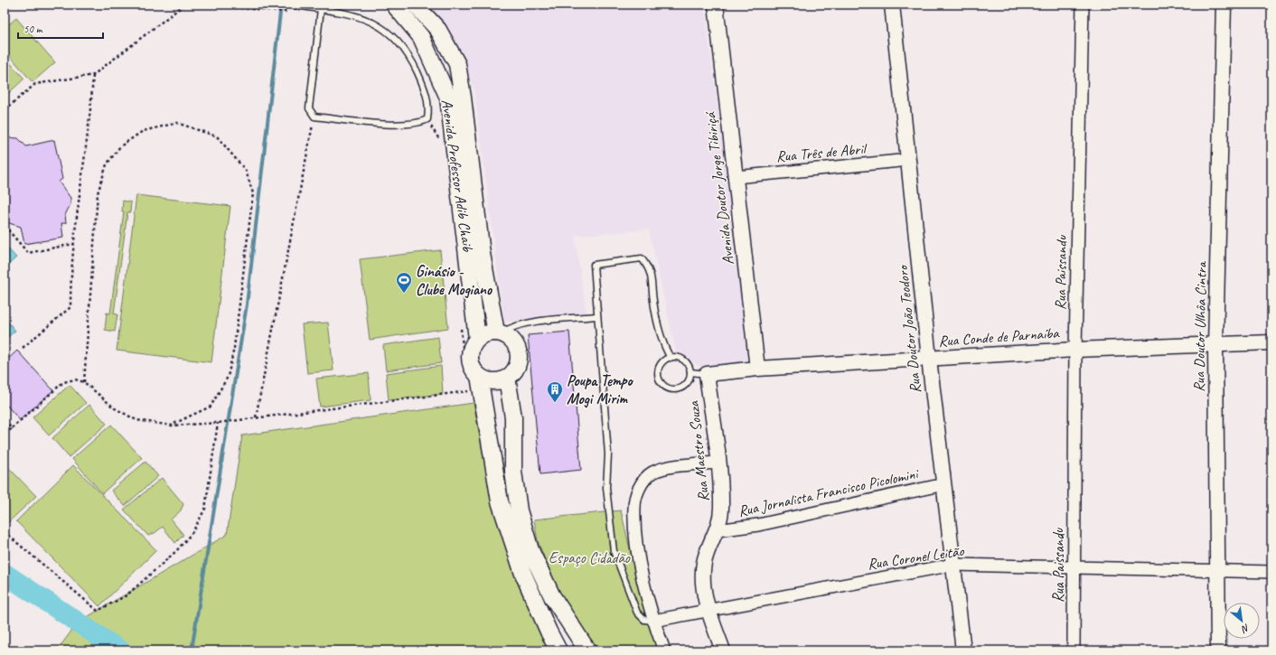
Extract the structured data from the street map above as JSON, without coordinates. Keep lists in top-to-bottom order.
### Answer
{
  "streets": {
    "main road": ["Avenida Professor Adib Chaib"],
    "street": [
      "Rua Três de Abril",
      "Avenida Doutor Jorge Tibiriçá",
      "Rua Paissandu",
      "Rua Doutor Ulhôa Cintra",
      "Rua Doutor João Teodoro",
      "Rua Conde de Parnaíba",
      "Rua Maestro Souza",
      "Rua Jornalista Francisco Picolomini",
      "Rua Coronel Leitão"
    ]
  },
  "crossings": [
    ["Rua Três de Abril", "Avenida Doutor Jorge Tibiriçá"],
    ["Rua Três de Abril", "Rua Doutor João Teodoro"],
    ["Avenida Doutor Jorge Tibiriçá", "Rua Conde de Parnaíba"],
    ["Rua Paissandu", "Rua Conde de Parnaíba"],
    ["Rua Paissandu", "Rua Coronel Leitão"],
    ["Rua Doutor Ulhôa Cintra", "Rua Conde de Parnaíba"],
    ["Rua Doutor Ulhôa Cintra", "Rua Coronel Leitão"],
    ["Rua Doutor João Teodoro", "Rua Conde de Parnaíba"],
    ["Rua Doutor João Teodoro", "Rua Jornalista Francisco Picolomini"],
    ["Rua Doutor João Teodoro", "Rua Coronel Leitão"],
    ["Rua Conde de Parnaíba", "Rua Maestro Souza"],
    ["Rua Maestro Souza", "Rua Jornalista Francisco Picolomini"],
    ["Rua Maestro Souza", "Rua Coronel Leitão"]
  ],
  "parks": ["Espaço Cidadão"],
  "places": {
    "sports": ["Ginásio - Clube Mogiano"],
    "building": ["Poupa Tempo Mogi Mirim"]
  },
  "scale_bar": "50 m",
  "north": "bottom right"
}
